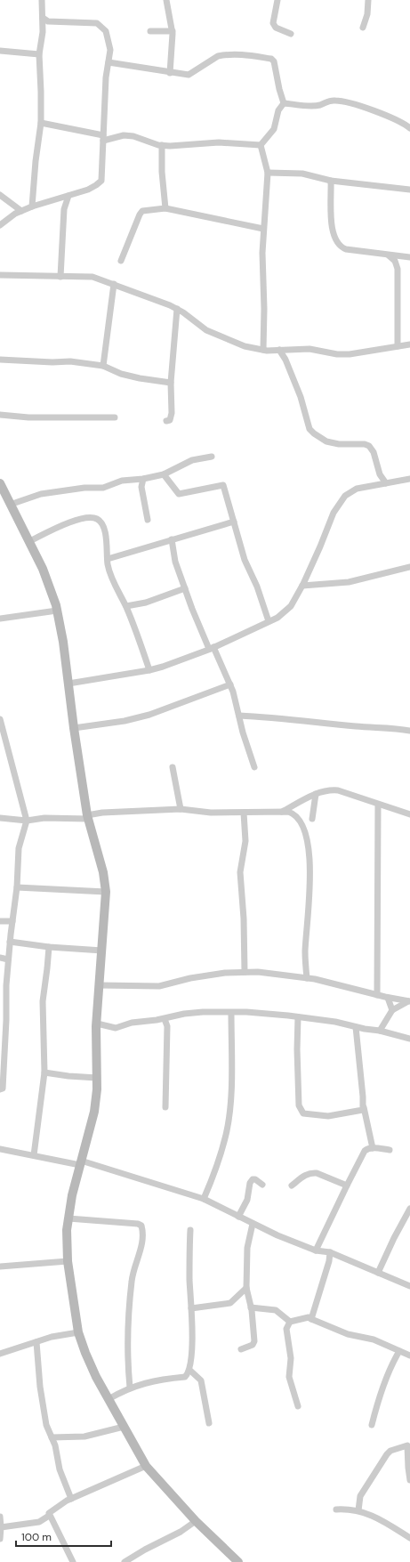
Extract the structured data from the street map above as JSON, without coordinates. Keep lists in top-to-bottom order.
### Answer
{
  "scale_bar": "100 m"
}
